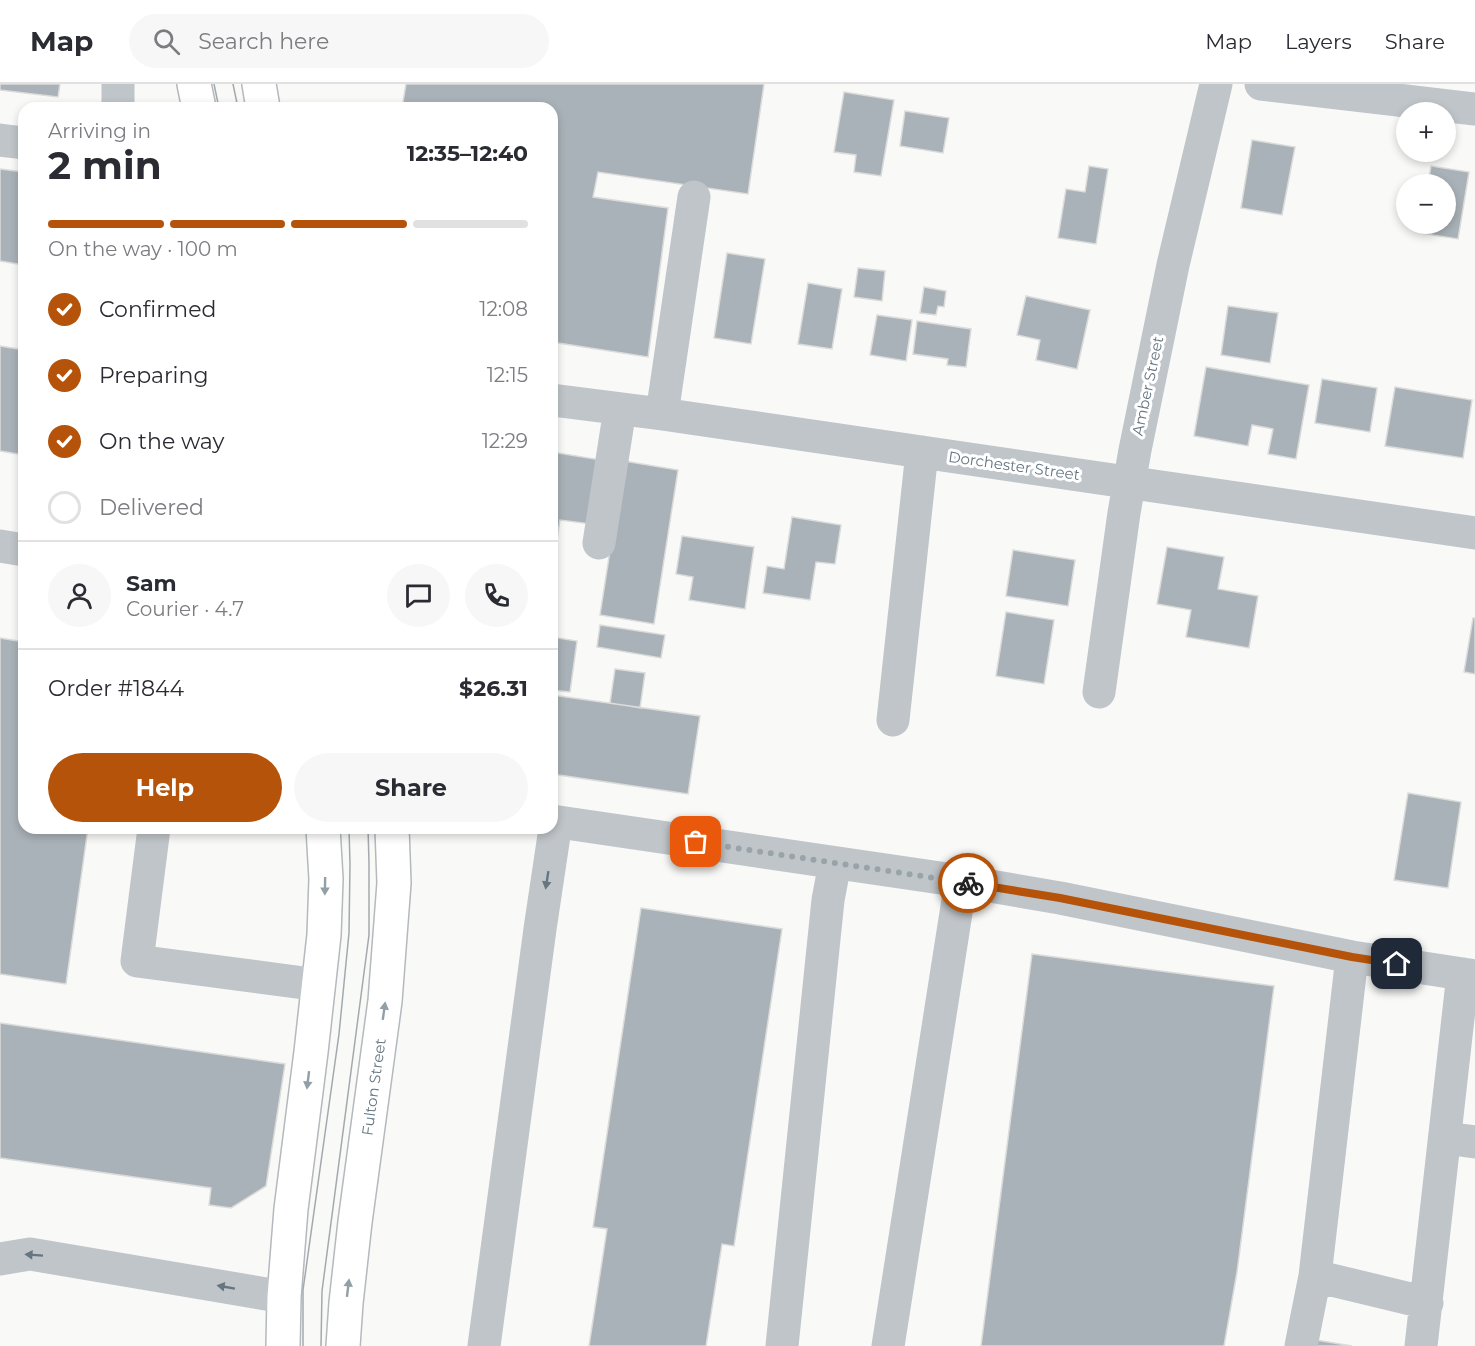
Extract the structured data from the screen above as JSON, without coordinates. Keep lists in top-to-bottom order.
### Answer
{
  "streets": {
    "main road": ["Fulton Street"],
    "street": ["Amber Street", "Dorchester Street"]
  },
  "crossings": [
    ["Amber Street", "Dorchester Street"]
  ],
  "page": {
    "header": "Map",
    "search": "Search here",
    "nav": ["Map", "Layers", "Share"],
    "map_buttons": ["+", "−"],
    "heading": ["2 min", "Arriving in", "12:35–12:40"],
    "panel": [
      "Sam",
      "Courier · 4.7",
      "Order #1844",
      "$26.31"
    ],
    "bar": "On the way · 100 m",
    "list": [
      ["Confirmed", "12:08"],
      ["Preparing", "12:15"],
      ["On the way", "12:29"],
      "Delivered"
    ],
    "buttons": ["Help", "Share"]
  }
}
